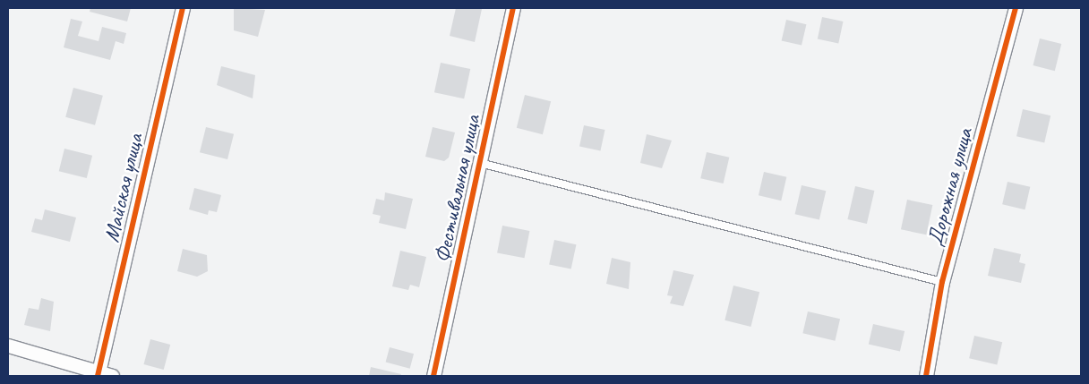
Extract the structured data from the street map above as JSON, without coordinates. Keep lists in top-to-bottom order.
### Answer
{
  "streets": {
    "street": ["Дорожная улица", "Майская улица", "Фестивальная улица"]
  }
}
